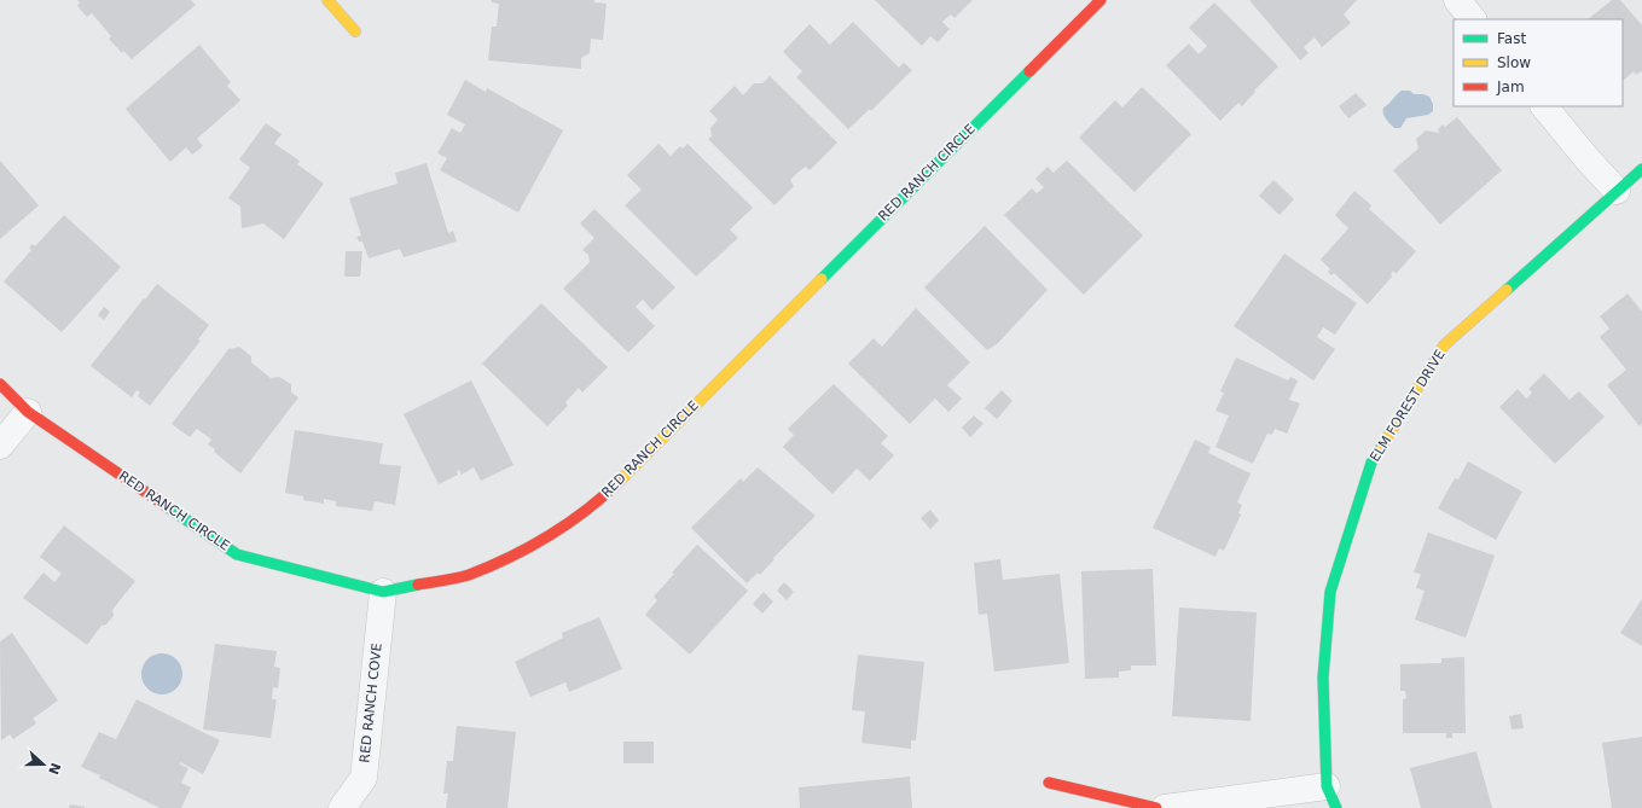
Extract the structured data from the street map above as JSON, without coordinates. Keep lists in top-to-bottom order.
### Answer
{
  "streets": {
    "street": ["RED RANCH CIRCLE", "ELM FOREST DRIVE", "RED RANCH COVE"]
  },
  "crossings": [
    ["RED RANCH CIRCLE", "RED RANCH COVE"]
  ],
  "legend": ["Fast", "Slow", "Jam"],
  "north": "right"
}
